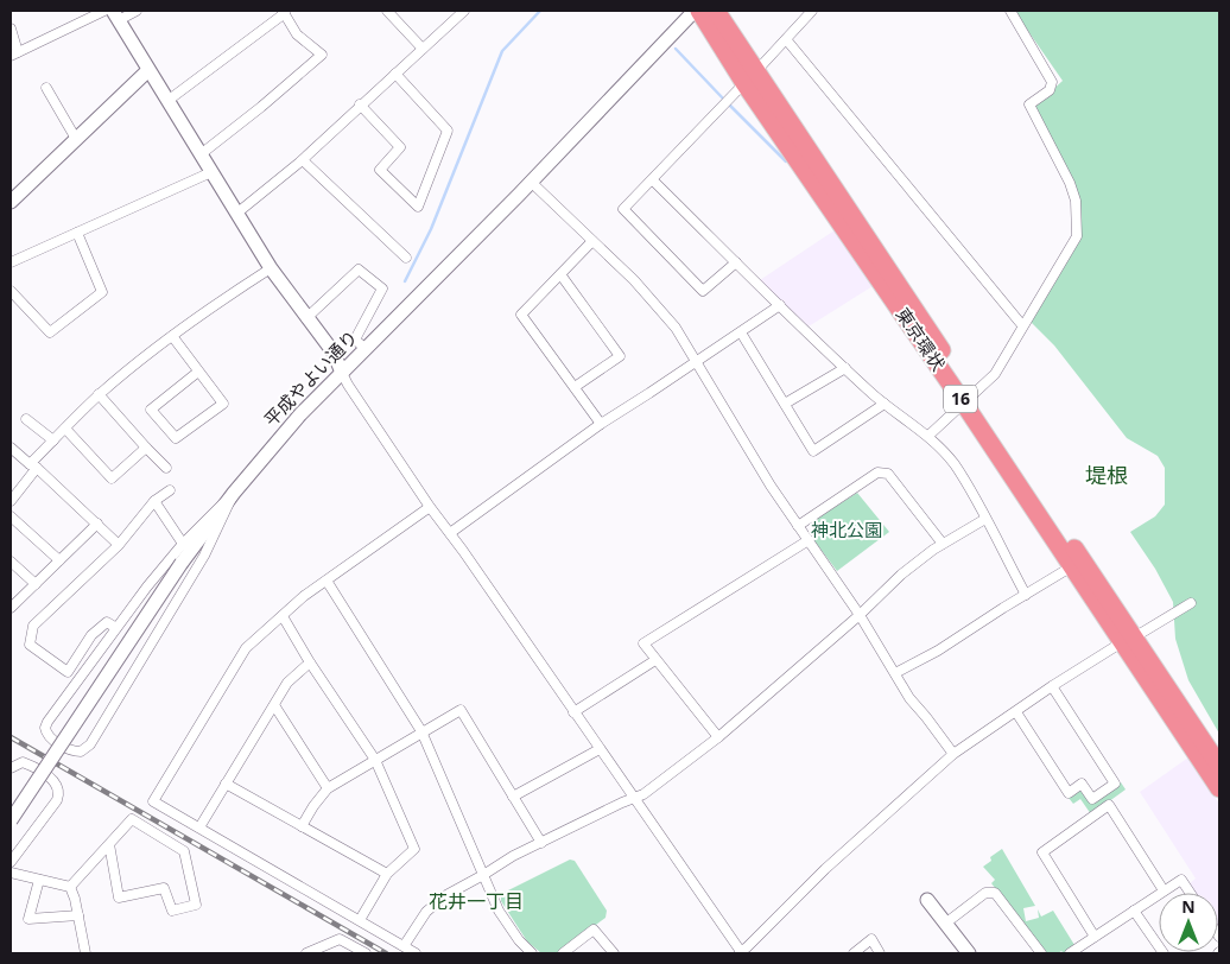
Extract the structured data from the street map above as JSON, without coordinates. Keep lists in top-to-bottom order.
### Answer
{
  "streets": {
    "highway": ["東京環状", "16"],
    "street": ["平成やよい通り"]
  },
  "districts": ["堤根", "花井一丁目"],
  "parks": ["神北公園"],
  "north": "top"
}
